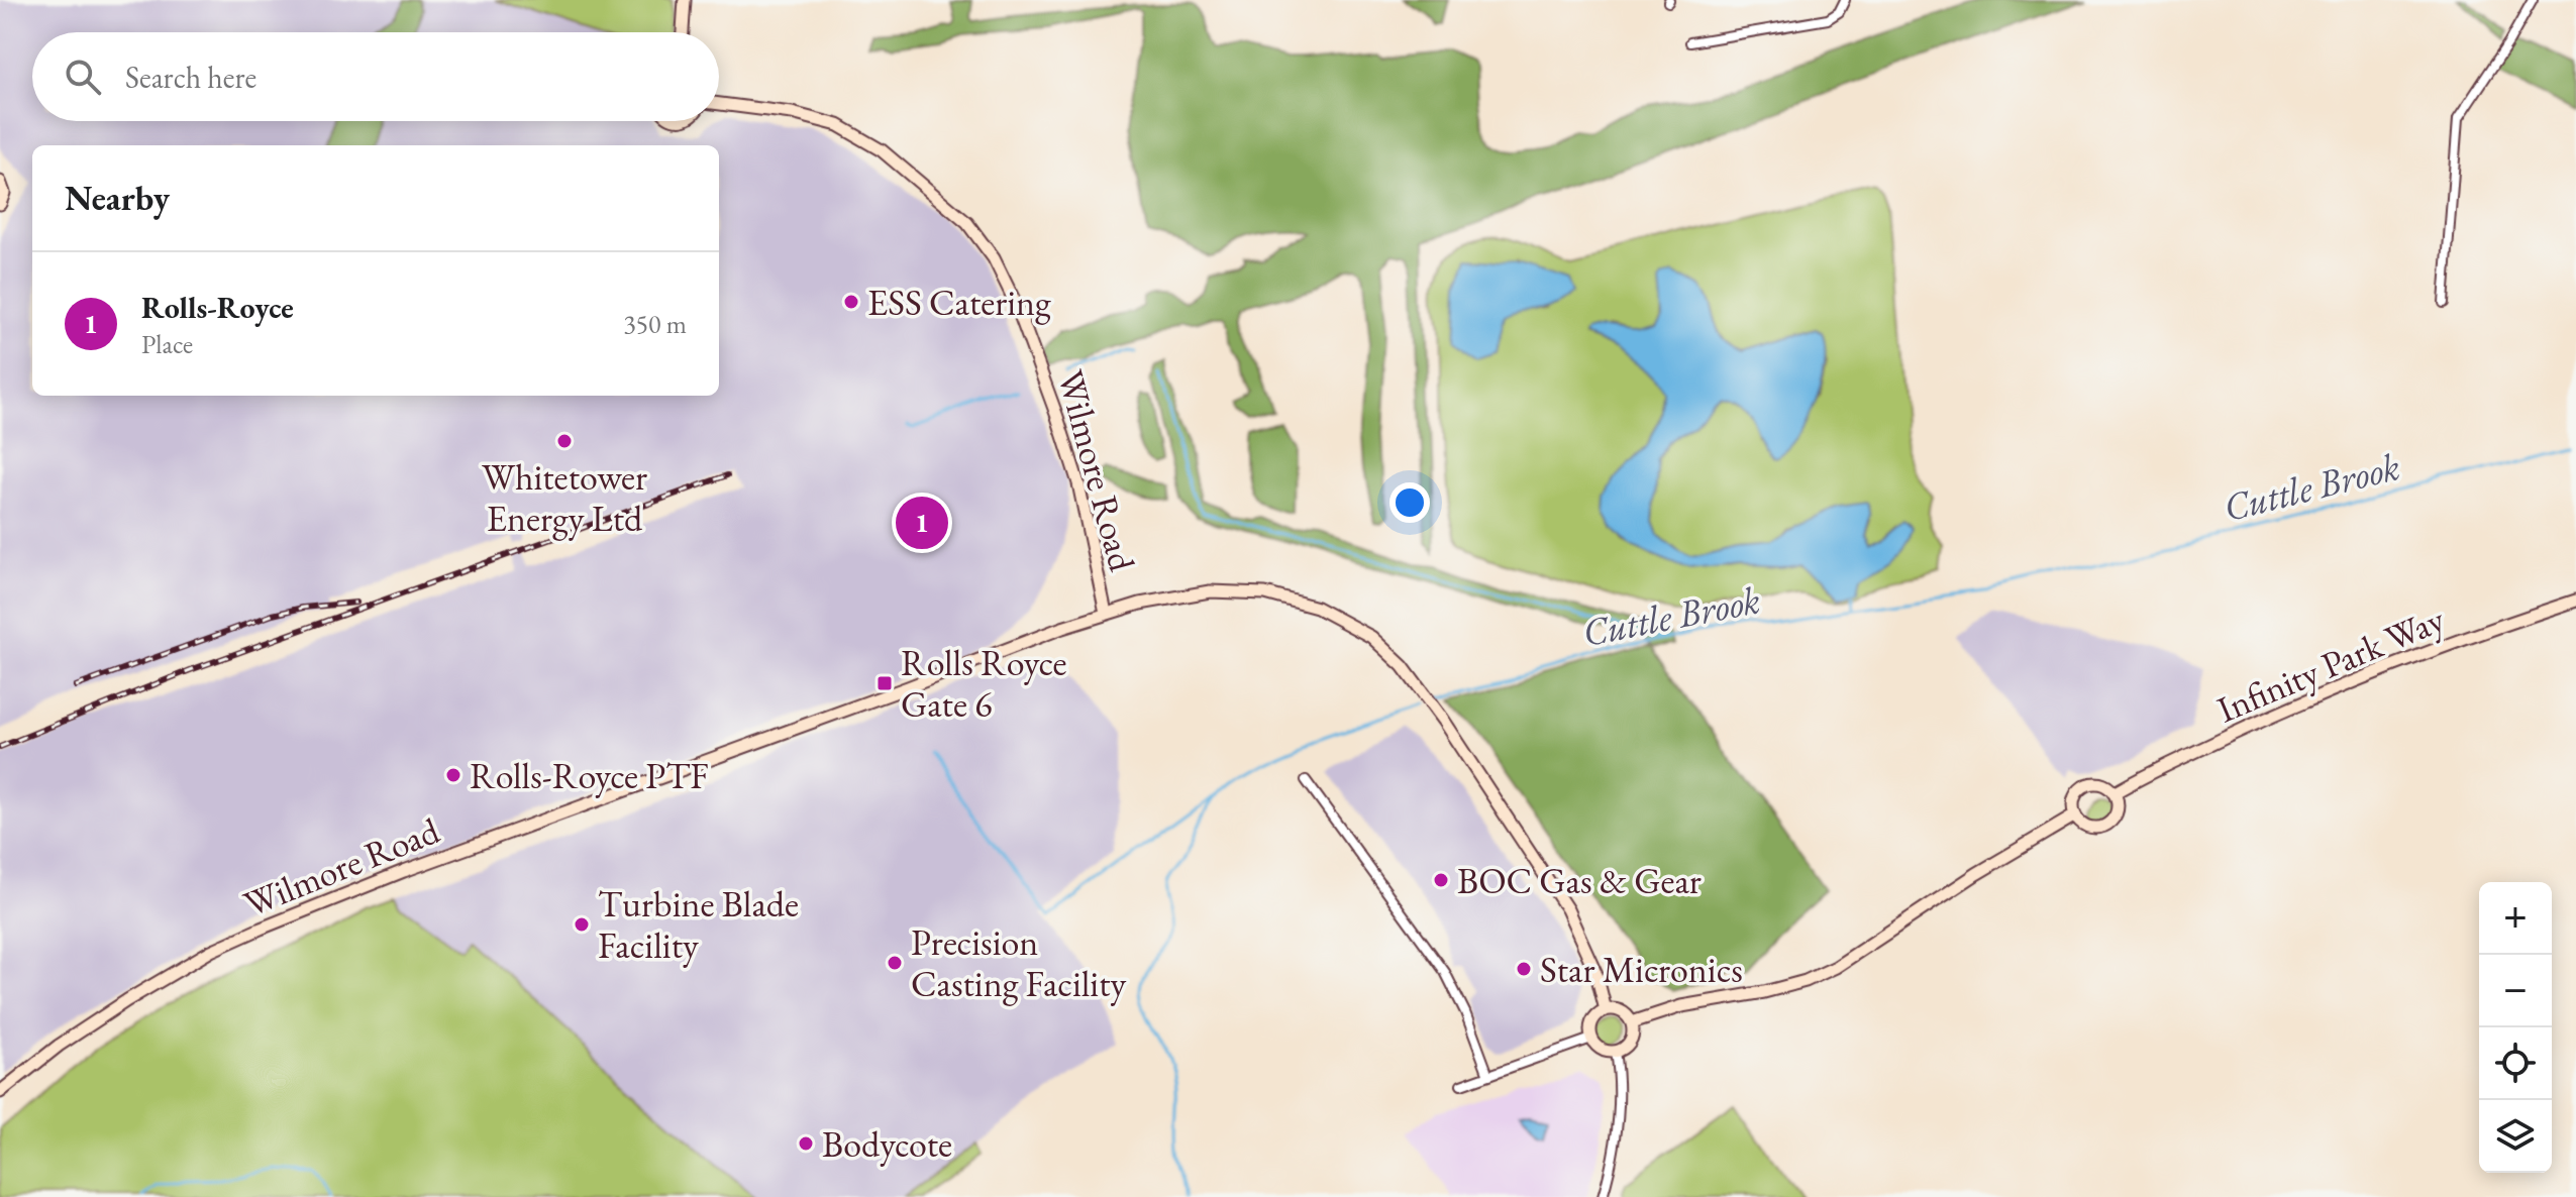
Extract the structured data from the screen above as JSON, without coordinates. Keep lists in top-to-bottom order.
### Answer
{
  "streets": {
    "street": ["Wilmore Road", "Infinity Park Way"]
  },
  "water": ["Cuttle Brook"],
  "places": {
    "other": [
      "ESS Catering",
      "Whitetower Energy Ltd",
      "Rolls-Royce PTF",
      "BOC Gas & Gear",
      "Turbine Blade Facility",
      "Precision Casting Facility",
      "Star Micronics",
      "Bodycote"
    ],
    "transit": ["Rolls Royce Gate 6"]
  },
  "page": {
    "search": "Search here",
    "heading": "Nearby",
    "list": [
      {
        "mark": "1",
        "name": "Rolls-Royce",
        "note": "Place",
        "value": "350 m"
      }
    ],
    "pins": "1",
    "map_buttons": ["+", "−"]
  }
}
